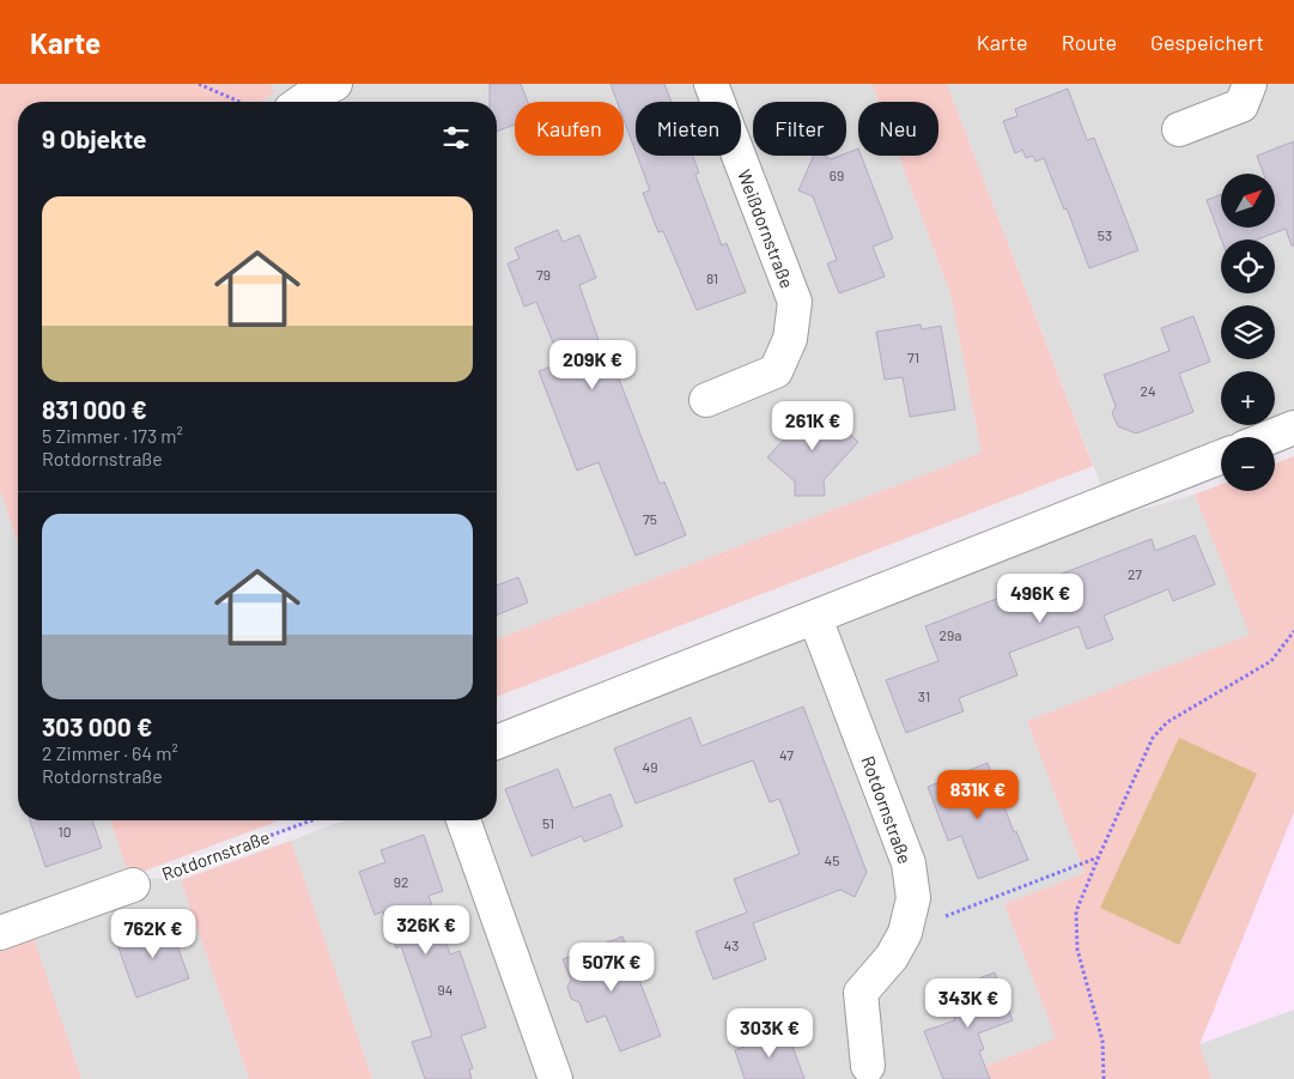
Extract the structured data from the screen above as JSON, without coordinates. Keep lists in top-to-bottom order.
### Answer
{
  "streets": {
    "street": ["Weißdornstraße", "Rotdornstraße"]
  },
  "house_numbers": [
    "69",
    "53",
    "79",
    "81",
    "71",
    "24",
    "75",
    "27",
    "29a",
    "31",
    "47",
    "49",
    "51",
    "10",
    "45",
    "92",
    "43",
    "94"
  ],
  "north": "top right",
  "page": {
    "header": "Karte",
    "nav": ["Karte", "Route", "Gespeichert"],
    "chip": [
      "Kaufen",
      "Mieten",
      "Filter",
      "Neu"
    ],
    "heading": "9 Objekte",
    "map_buttons": ["+", "−"],
    "list": [
      {
        "name": "831 000 €",
        "note": "5 Zimmer · 173 m² · Rotdornstraße"
      },
      {
        "name": "303 000 €",
        "note": "2 Zimmer · 64 m² · Rotdornstraße"
      }
    ],
    "price": [
      "209K €",
      "261K €",
      "496K €",
      "831K €",
      "326K €",
      "762K €",
      "507K €",
      "343K €",
      "303K €"
    ]
  }
}
